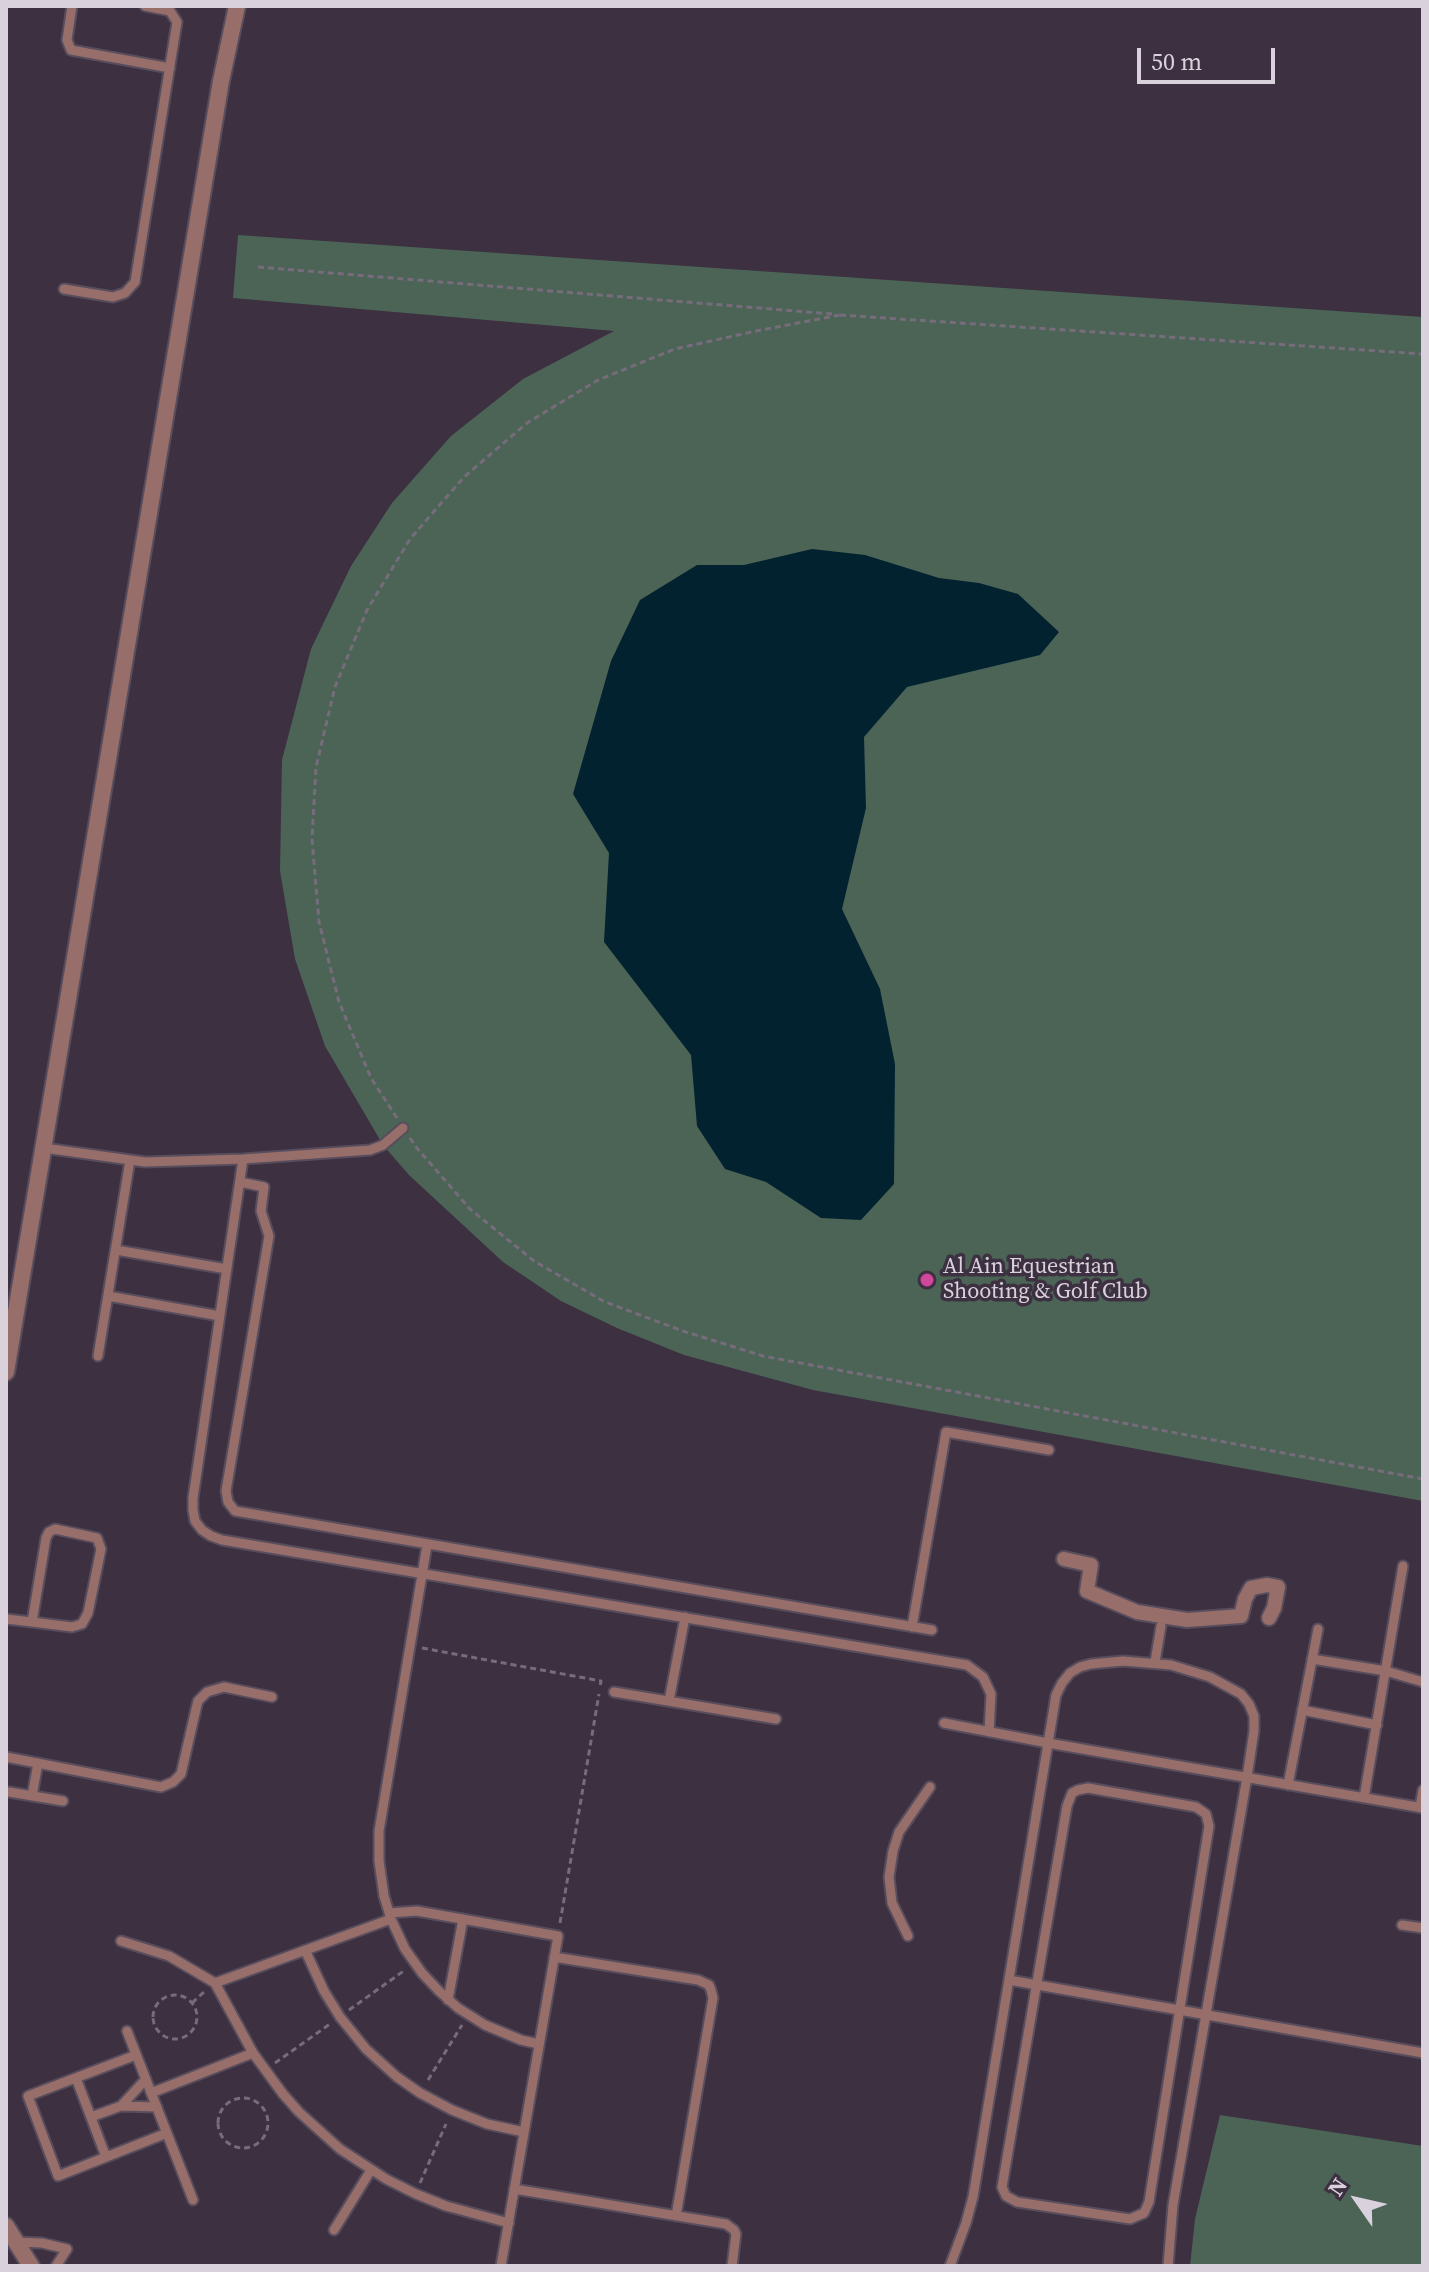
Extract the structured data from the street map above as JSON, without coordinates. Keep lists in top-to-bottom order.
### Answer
{
  "places": ["Al Ain Equestrian Shooting & Golf Club"],
  "scale_bar": "50 m",
  "north": "top left"
}
